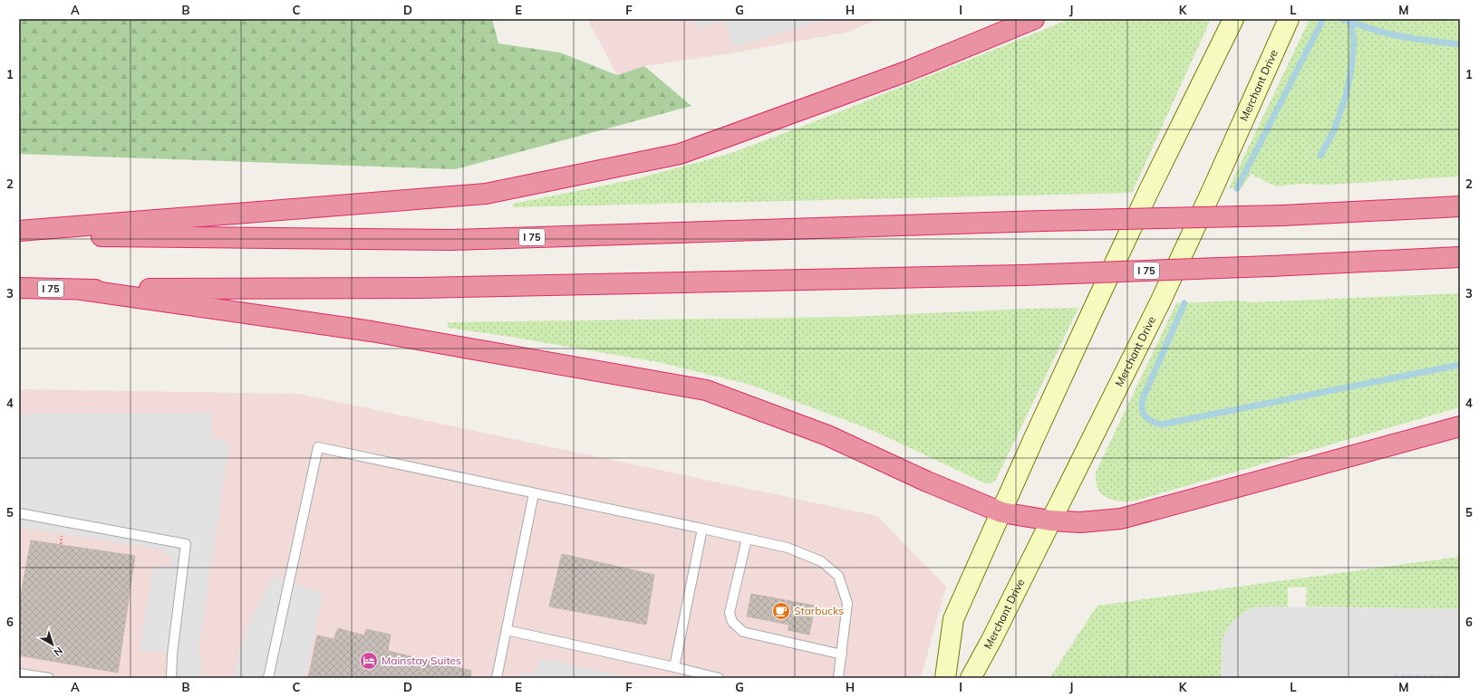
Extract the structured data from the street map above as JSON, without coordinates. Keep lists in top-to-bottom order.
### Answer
{
  "streets": {
    "highway": ["I 75"],
    "main road": ["Merchant Drive"]
  },
  "places": {
    "cafe": ["Starbucks"],
    "hotel": ["Mainstay Suites"]
  },
  "north": "bottom right",
  "grid": {
    "columns": [
      "A",
      "B",
      "C",
      "D",
      "E",
      "F",
      "G",
      "H",
      "I",
      "J",
      "K",
      "L",
      "M"
    ],
    "rows": [
      "1",
      "2",
      "3",
      "4",
      "5",
      "6"
    ]
  }
}
